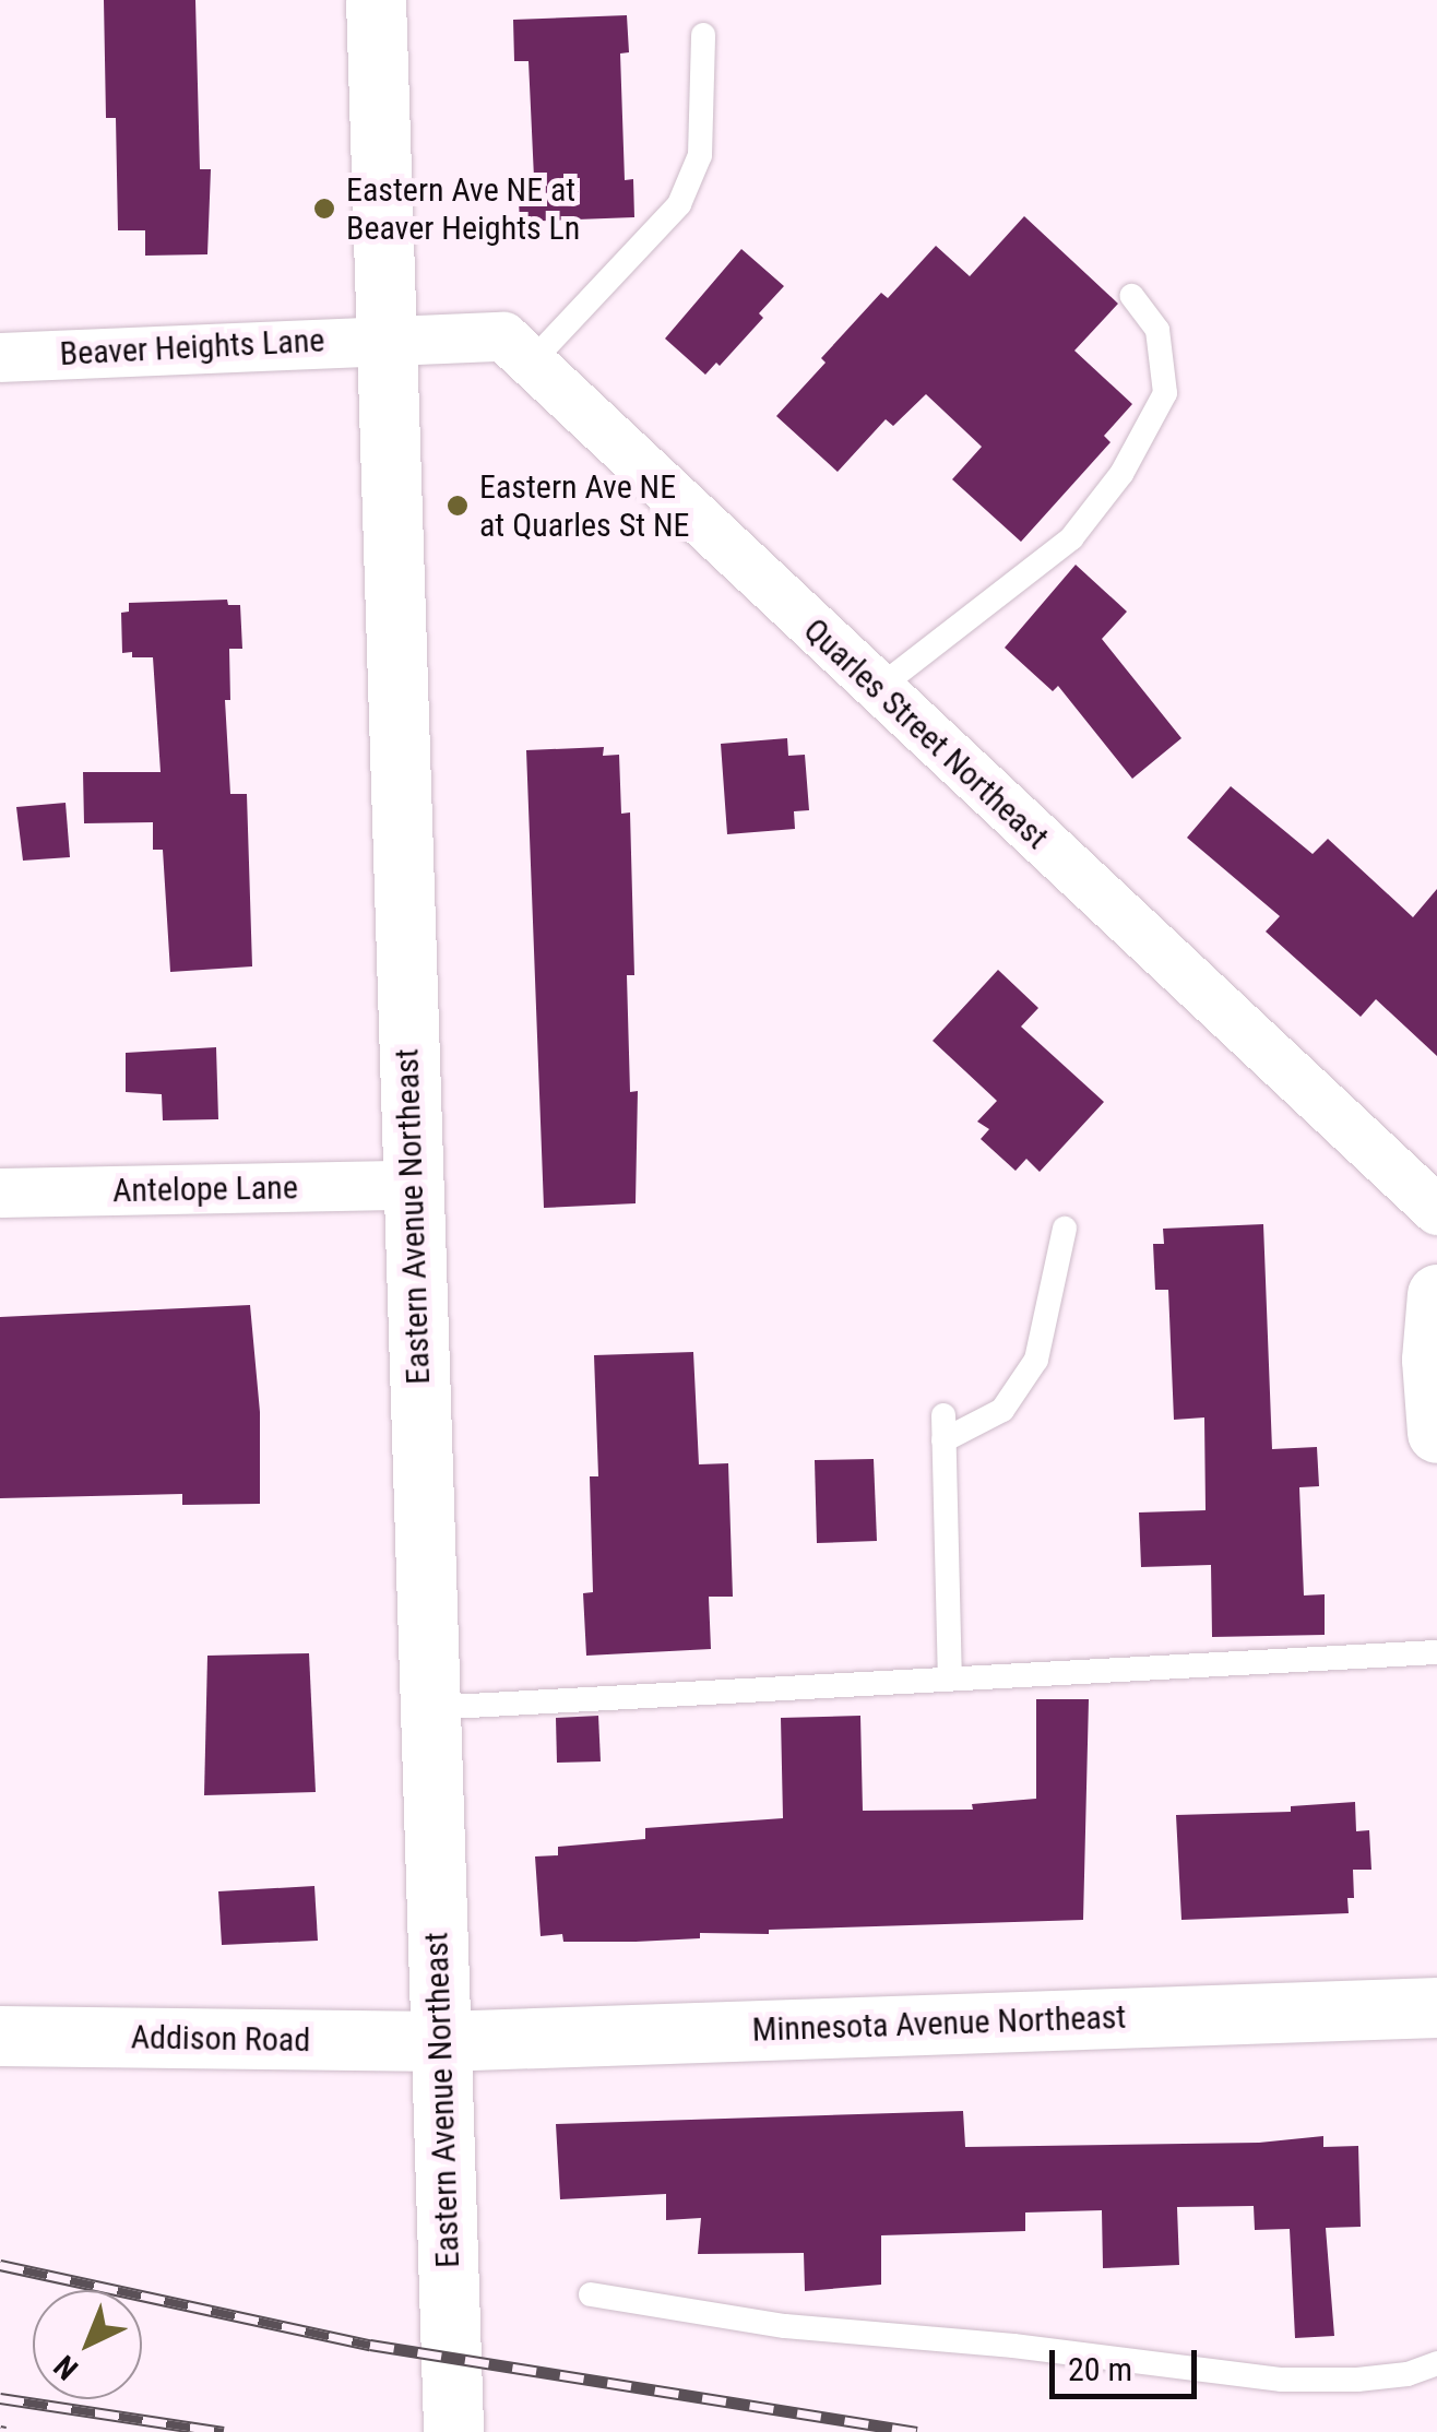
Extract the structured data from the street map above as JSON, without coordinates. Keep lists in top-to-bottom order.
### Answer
{
  "streets": {
    "main road": ["Eastern Avenue Northeast", "Minnesota Avenue Northeast", "Addison Road"],
    "street": ["Beaver Heights Lane", "Quarles Street Northeast", "Antelope Lane"]
  },
  "crossings": [
    ["Beaver Heights Lane", "Quarles Street Northeast"],
    ["Beaver Heights Lane", "Eastern Avenue Northeast"],
    ["Quarles Street Northeast", "Eastern Avenue Northeast"],
    ["Antelope Lane", "Eastern Avenue Northeast"],
    ["Eastern Avenue Northeast", "Minnesota Avenue Northeast"],
    ["Eastern Avenue Northeast", "Addison Road"],
    ["Minnesota Avenue Northeast", "Addison Road"]
  ],
  "places": ["Eastern Ave NE at Beaver Heights Ln", "Eastern Ave NE at Quarles St NE"],
  "scale_bar": "20 m",
  "north": "bottom left"
}
